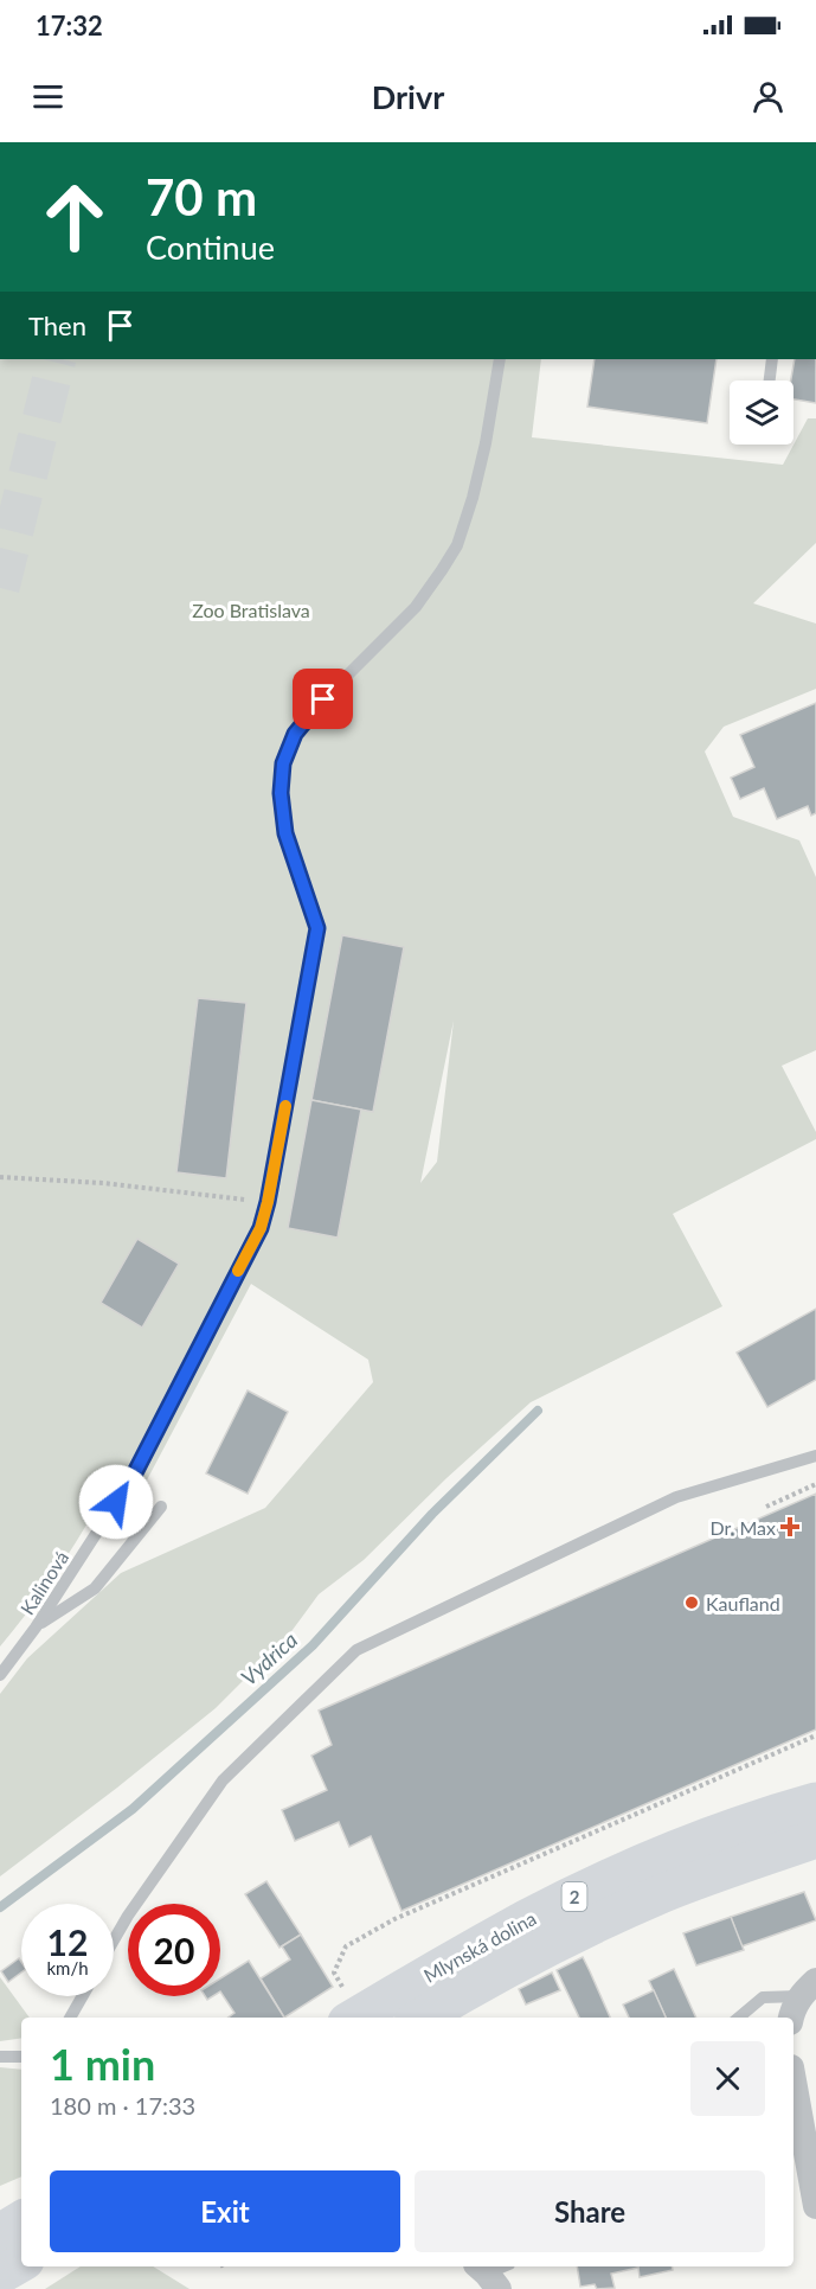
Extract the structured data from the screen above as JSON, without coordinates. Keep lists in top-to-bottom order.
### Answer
{
  "streets": {
    "main road": ["2", "Mlynská dolina"],
    "lane": ["Kalinová"]
  },
  "water": ["Vydrica"],
  "parks": ["Zoo Bratislava"],
  "places": {
    "health": ["Dr. Max"],
    "other": ["Kaufland"]
  },
  "page": {
    "status": "17:32",
    "header": "Drivr",
    "turn": ["70 m", "Continue"],
    "then": "Then",
    "speed": "12 km/h",
    "limit": "20",
    "heading": ["1 min", "180 m · 17:33"],
    "buttons": ["Exit", "Share"]
  }
}
